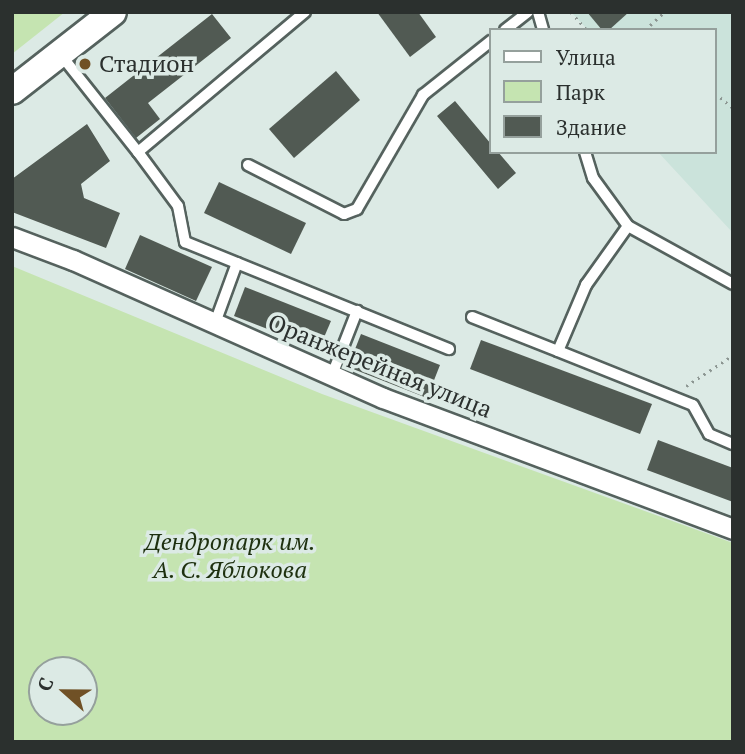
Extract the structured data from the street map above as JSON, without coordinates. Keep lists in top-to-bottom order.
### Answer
{
  "streets": {
    "street": ["Оранжерейная улица"]
  },
  "parks": ["Дендропарк им. А. С. Яблокова"],
  "places": ["Стадион"],
  "legend": ["Улица", "Парк", "Здание"],
  "north": "left"
}
